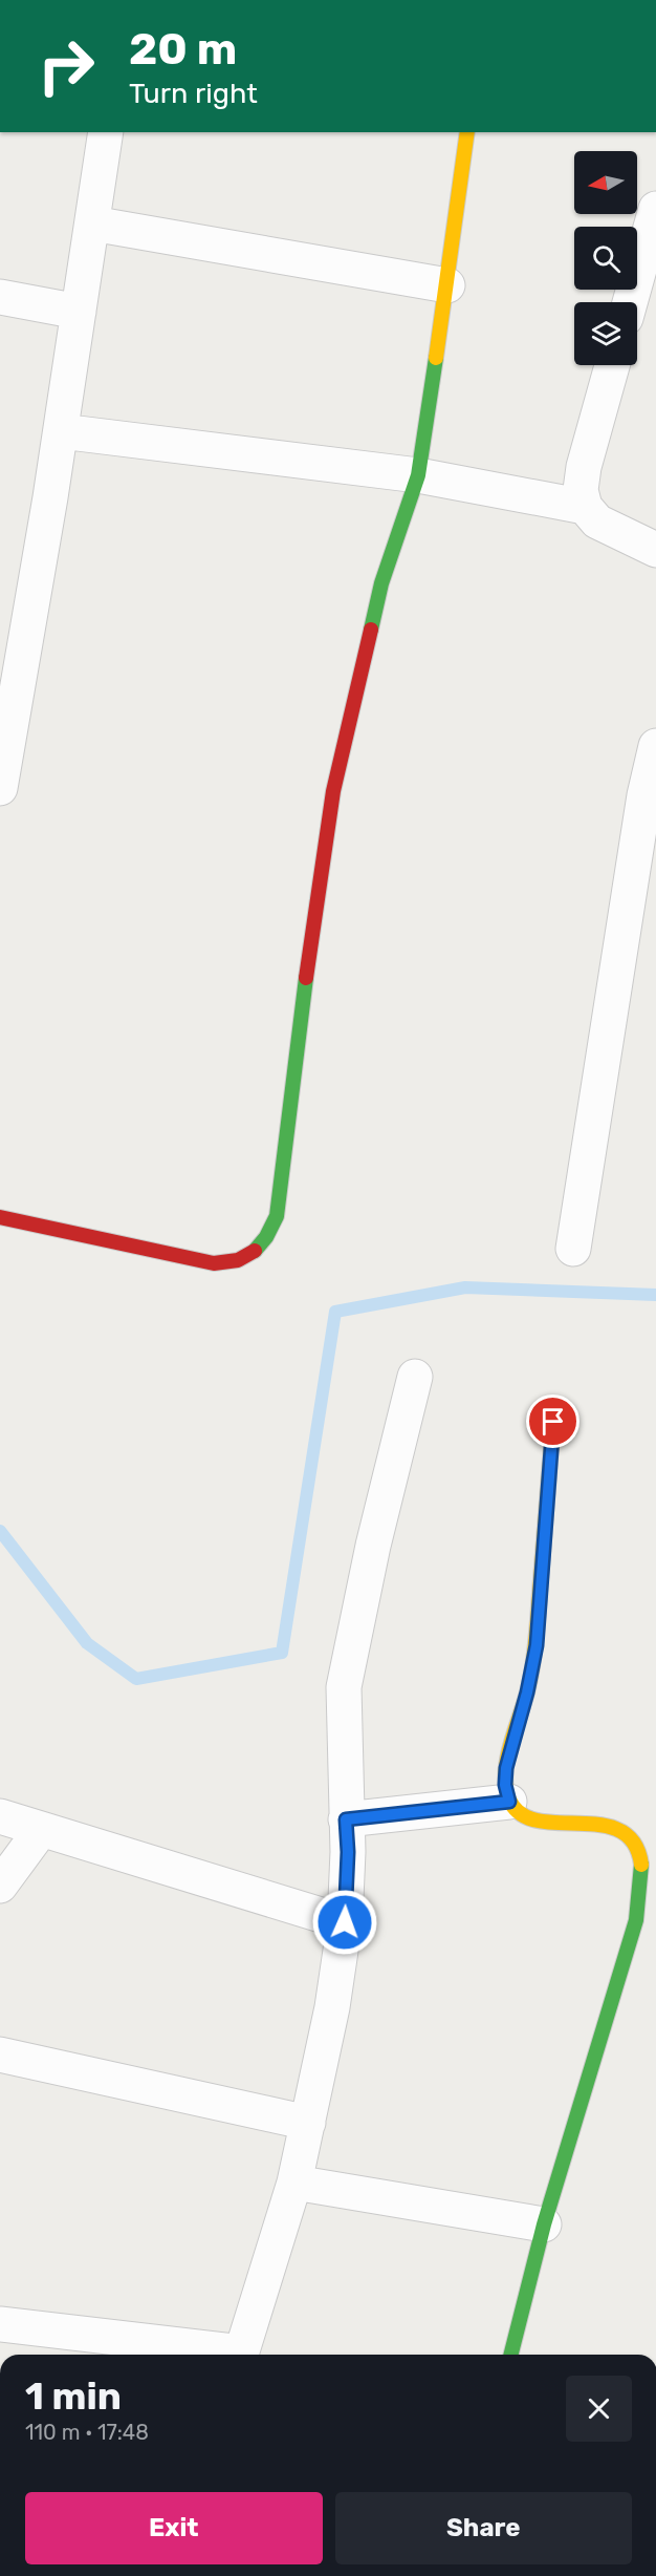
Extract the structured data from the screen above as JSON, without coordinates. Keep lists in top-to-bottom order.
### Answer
{
  "north": "left",
  "page": {
    "turn": ["20 m", "Turn right"],
    "heading": ["1 min", "110 m · 17:48"],
    "buttons": ["Exit", "Share"]
  }
}
